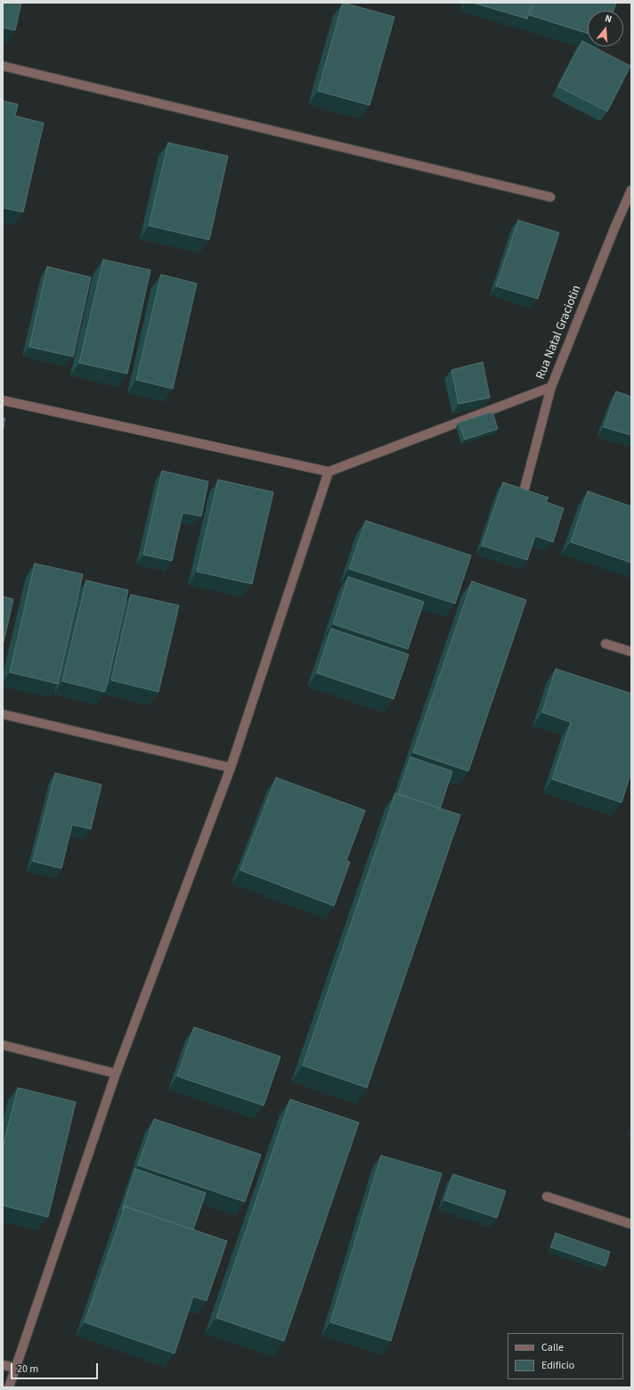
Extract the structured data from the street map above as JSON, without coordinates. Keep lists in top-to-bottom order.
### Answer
{
  "streets": {
    "street": ["Rua Natal Graciotin"]
  },
  "legend": ["Calle", "Edificio"],
  "scale_bar": "20 m",
  "north": "top"
}
